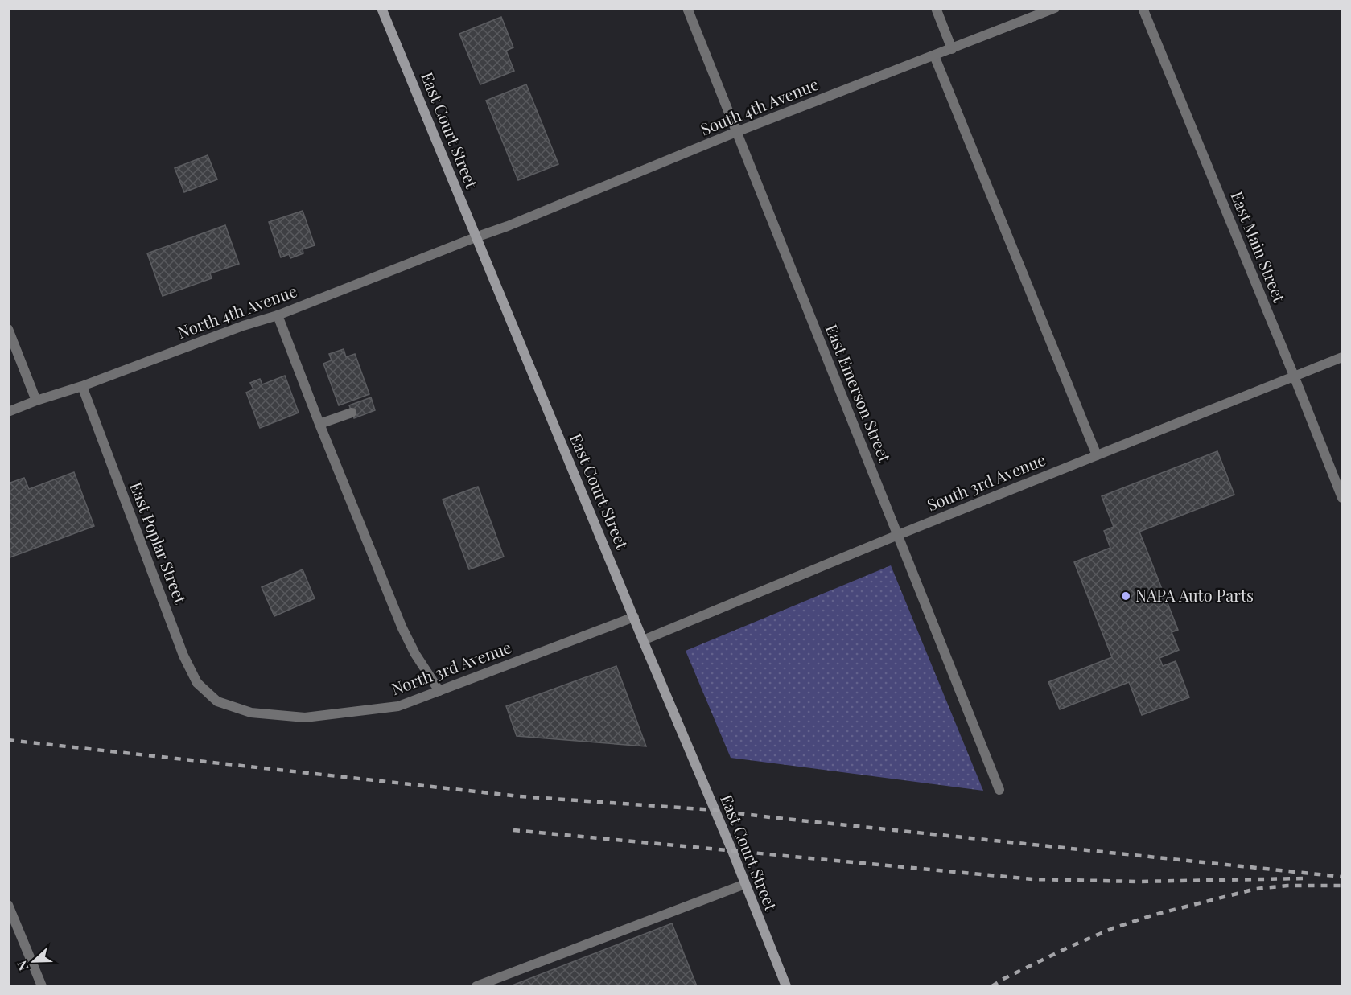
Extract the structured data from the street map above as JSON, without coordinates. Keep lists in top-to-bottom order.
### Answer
{
  "streets": {
    "street": [
      "South 4th Avenue",
      "East Court Street",
      "East Main Street",
      "North 4th Avenue",
      "East Emerson Street",
      "South 3rd Avenue",
      "East Poplar Street",
      "North 3rd Avenue"
    ]
  },
  "crossings": [
    ["South 4th Avenue", "East Court Street"],
    ["South 4th Avenue", "North 4th Avenue"],
    ["South 4th Avenue", "East Emerson Street"],
    ["East Court Street", "North 4th Avenue"],
    ["East Court Street", "South 3rd Avenue"],
    ["East Court Street", "North 3rd Avenue"],
    ["East Main Street", "South 3rd Avenue"],
    ["North 4th Avenue", "East Poplar Street"],
    ["East Emerson Street", "South 3rd Avenue"],
    ["East Poplar Street", "North 3rd Avenue"]
  ],
  "places": ["NAPA Auto Parts"],
  "north": "left"
}
